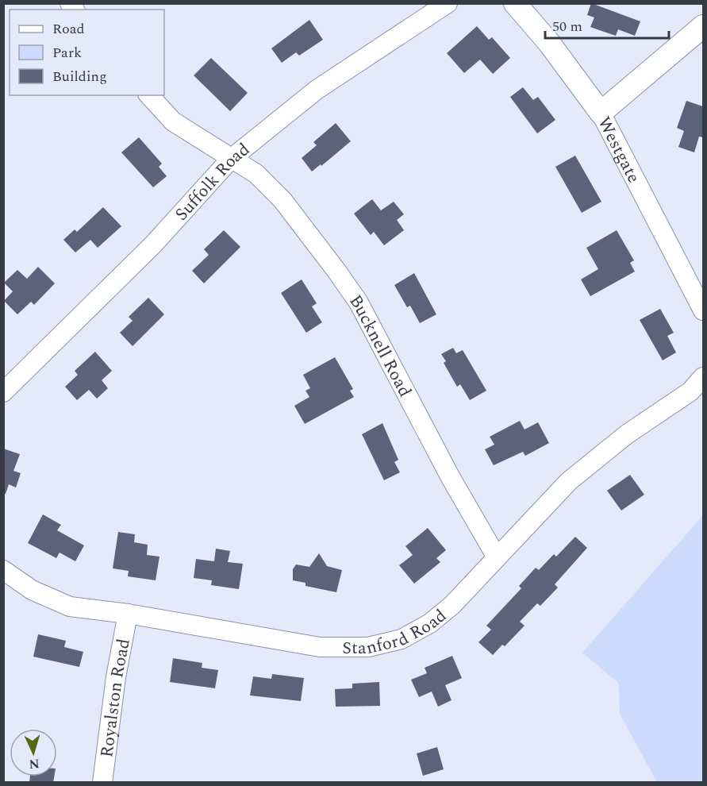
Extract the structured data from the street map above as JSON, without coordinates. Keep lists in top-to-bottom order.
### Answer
{
  "streets": {
    "street": [
      "Westgate",
      "Suffolk Road",
      "Bucknell Road",
      "Stanford Road",
      "Royalston Road"
    ]
  },
  "crossings": [
    ["Suffolk Road", "Bucknell Road"],
    ["Bucknell Road", "Stanford Road"],
    ["Stanford Road", "Royalston Road"]
  ],
  "legend": ["Road", "Park", "Building"],
  "scale_bar": "50 m",
  "north": "bottom"
}
